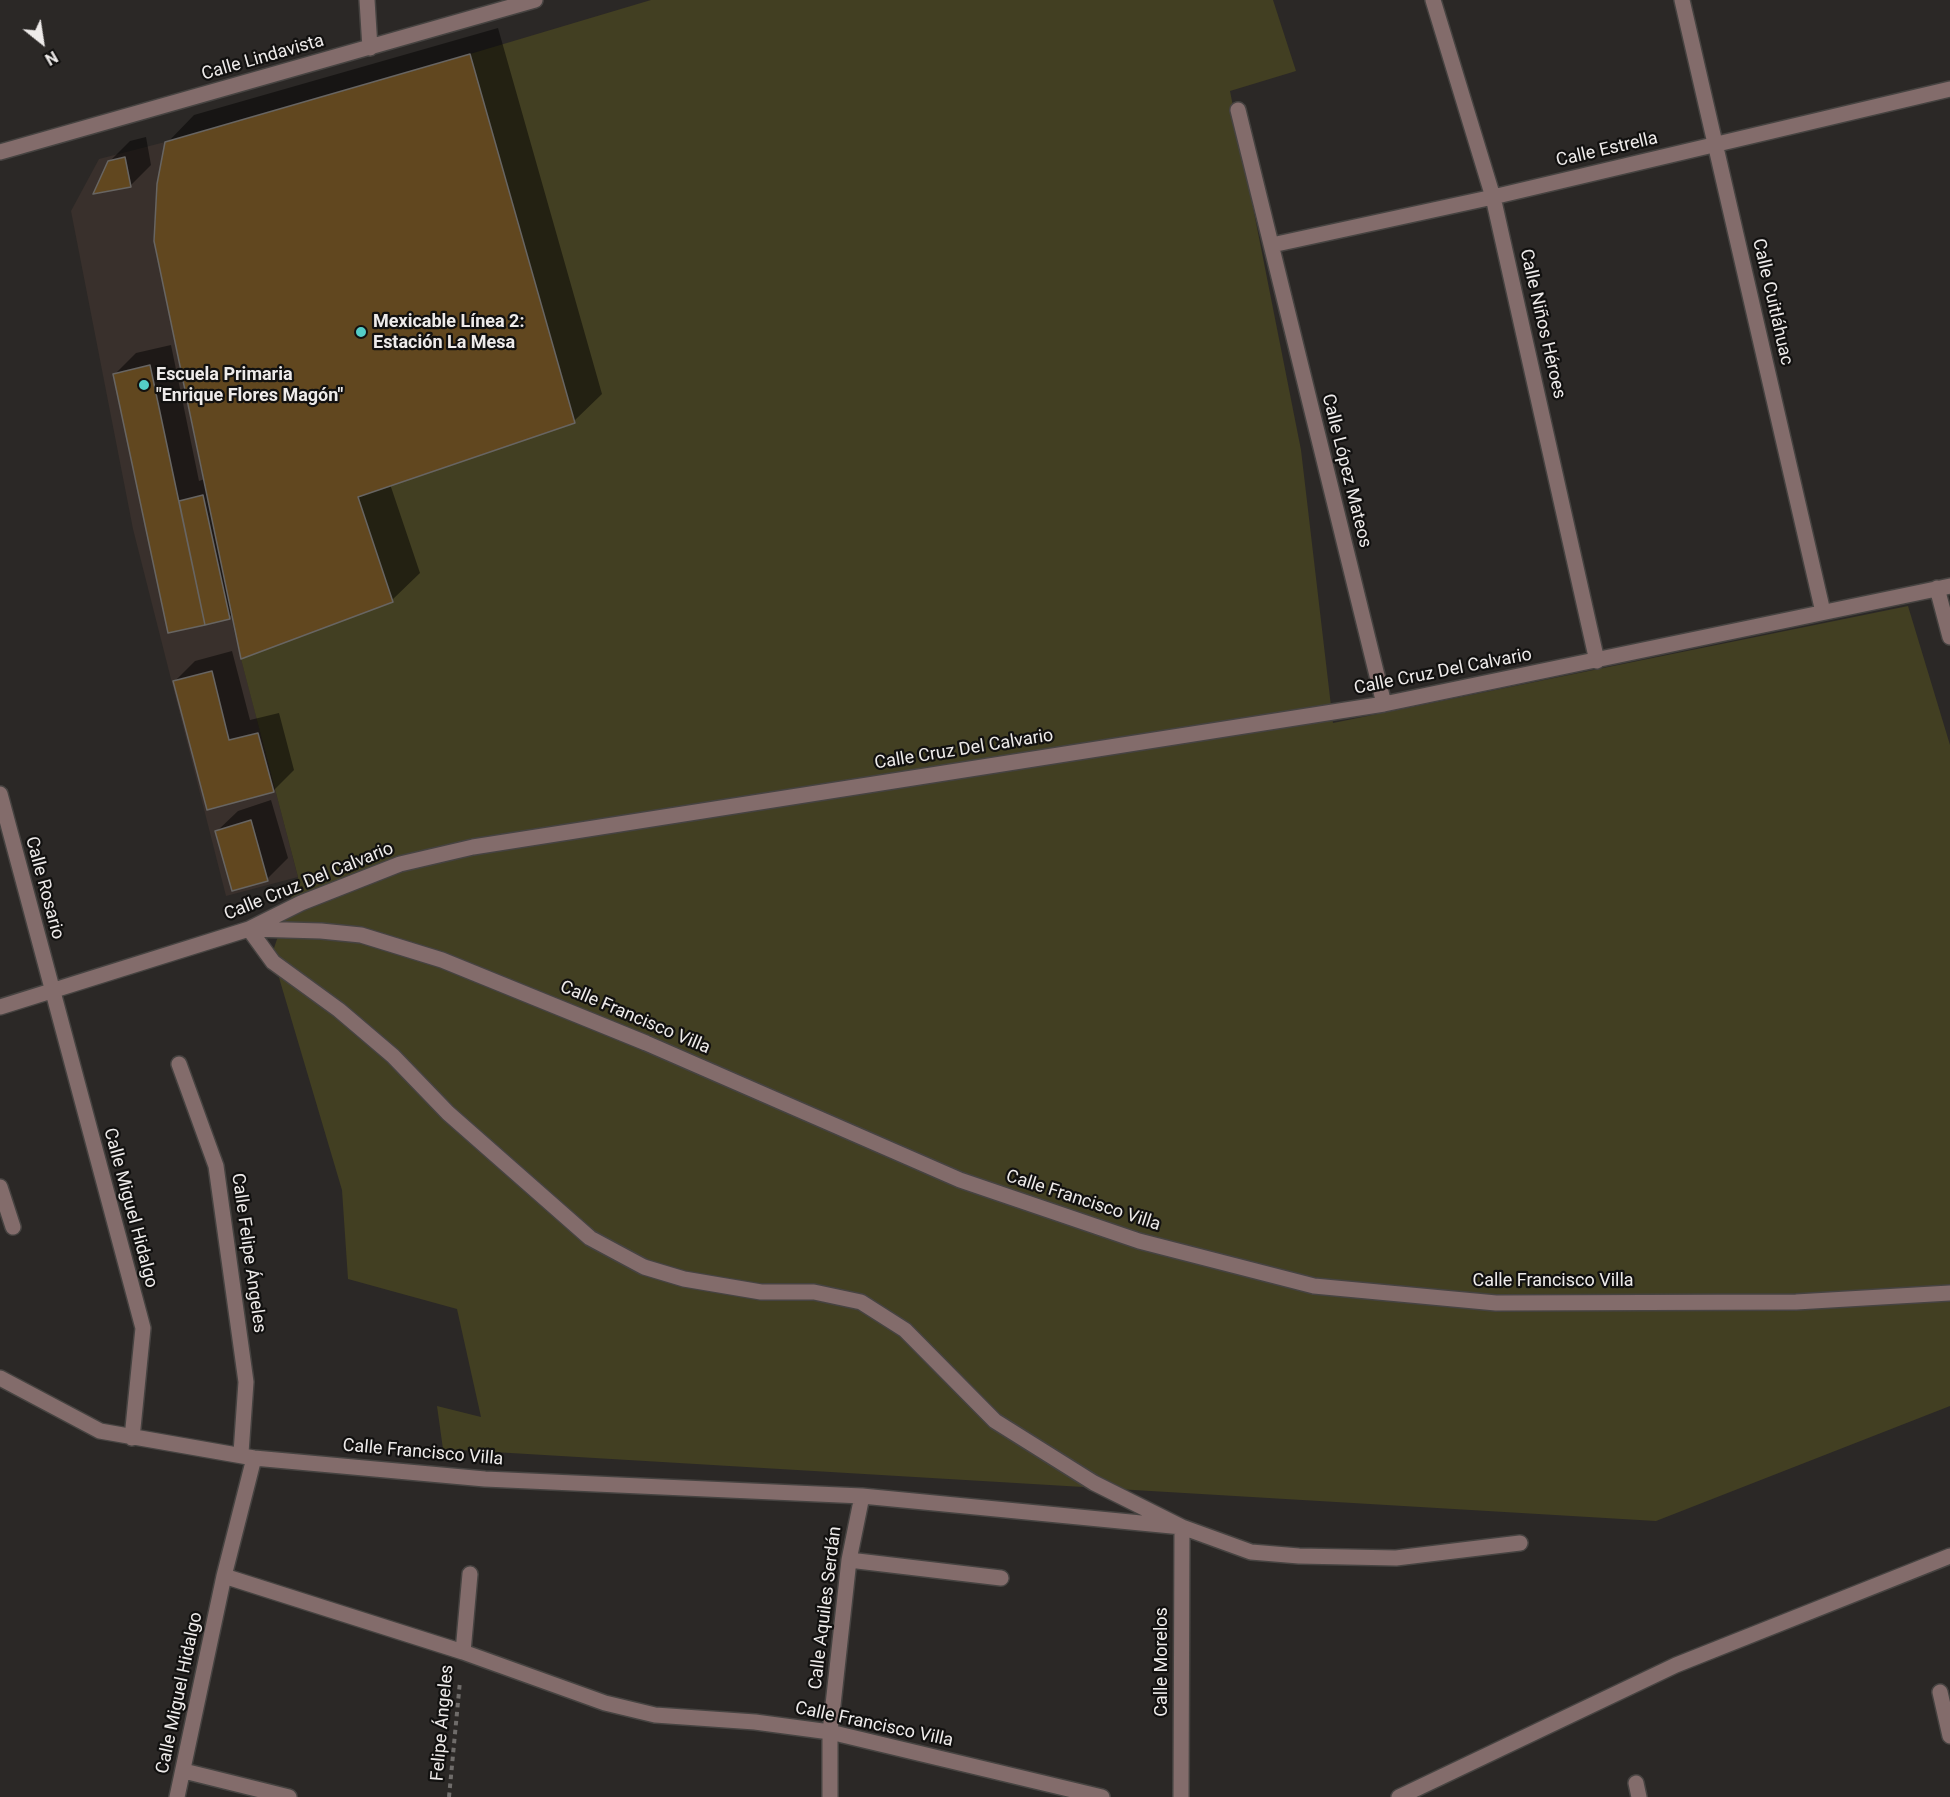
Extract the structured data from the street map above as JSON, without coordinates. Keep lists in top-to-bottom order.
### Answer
{
  "streets": {
    "street": [
      "Calle Lindavista",
      "Calle Estrella",
      "Calle Cuitláhuac",
      "Calle Niños Héroes",
      "Calle López Mateos",
      "Calle Cruz Del Calvario",
      "Calle Rosario",
      "Calle Francisco Villa",
      "Calle Miguel Hidalgo",
      "Calle Felipe Ángeles",
      "Calle Aquiles Serdán",
      "Calle Morelos"
    ],
    "path": ["Felipe Ángeles"]
  },
  "crossings": [
    ["Calle Estrella", "Calle Cuitláhuac"],
    ["Calle Estrella", "Calle Niños Héroes"],
    ["Calle Estrella", "Calle López Mateos"],
    ["Calle Cuitláhuac", "Calle Cruz Del Calvario"],
    ["Calle Niños Héroes", "Calle Cruz Del Calvario"],
    ["Calle López Mateos", "Calle Cruz Del Calvario"],
    ["Calle Cruz Del Calvario", "Calle Rosario"],
    ["Calle Cruz Del Calvario", "Calle Francisco Villa"],
    ["Calle Cruz Del Calvario", "Calle Miguel Hidalgo"],
    ["Calle Rosario", "Calle Miguel Hidalgo"],
    ["Calle Francisco Villa", "Calle Miguel Hidalgo"],
    ["Calle Francisco Villa", "Calle Felipe Ángeles"],
    ["Calle Francisco Villa", "Calle Aquiles Serdán"],
    ["Calle Francisco Villa", "Calle Morelos"],
    ["Calle Francisco Villa", "Felipe Ángeles"],
    ["Calle Miguel Hidalgo", "Calle Felipe Ángeles"]
  ],
  "places": ["Mexicable Línea 2: Estación La Mesa", "Escuela Primaria \"Enrique Flores Magón\""],
  "north": "bottom right"
}
